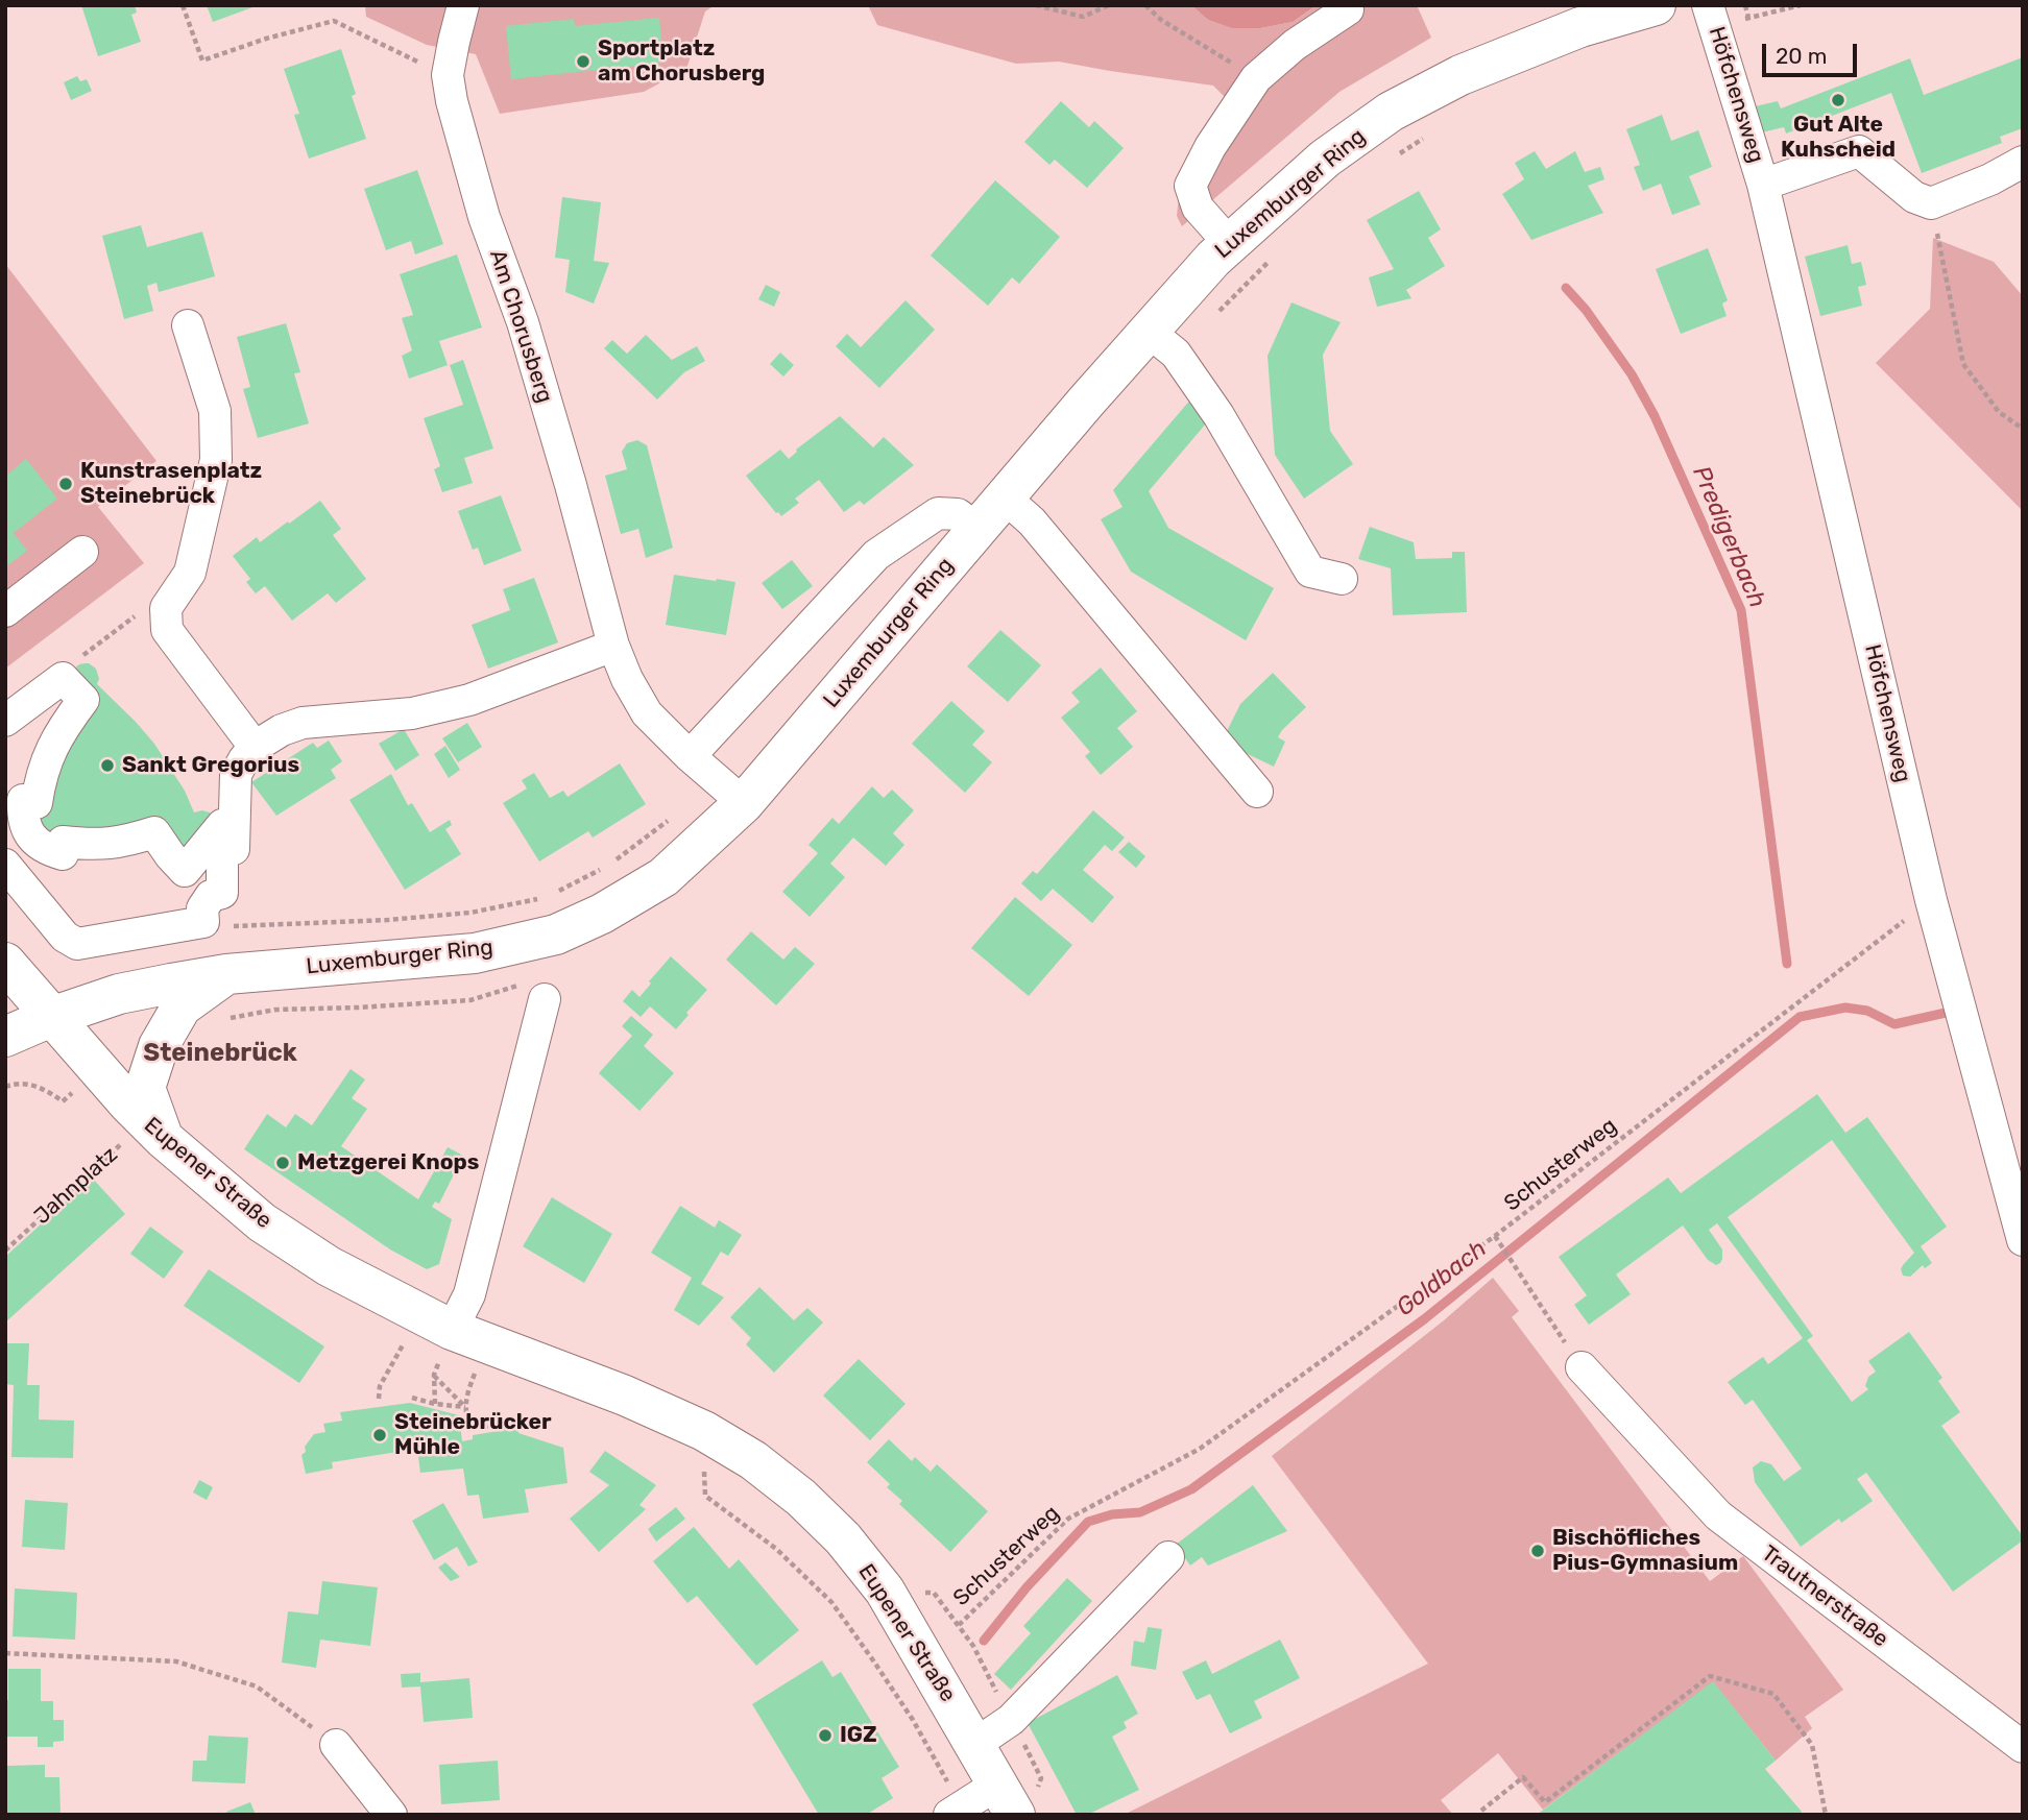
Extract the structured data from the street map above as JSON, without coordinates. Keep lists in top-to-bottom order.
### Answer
{
  "streets": {
    "main road": ["Luxemburger Ring", "Eupener Straße"],
    "street": ["Höfchensweg", "Am Chorusberg", "Trautnerstraße"],
    "path": ["Schusterweg", "Jahnplatz"]
  },
  "crossings": [
    ["Höfchensweg", "Schusterweg"],
    ["Luxemburger Ring", "Am Chorusberg"],
    ["Luxemburger Ring", "Eupener Straße"],
    ["Eupener Straße", "Jahnplatz"]
  ],
  "districts": ["Steinebrück"],
  "water": ["Predigerbach", "Goldbach"],
  "places": [
    "Sportplatz am Chorusberg",
    "Gut Alte Kuhscheid",
    "Kunstrasenplatz Steinebrück",
    "Sankt Gregorius",
    "Metzgerei Knops",
    "Steinebrücker Mühle",
    "Bischöfliches Pius-Gymnasium",
    "IGZ"
  ],
  "scale_bar": "20 m"
}
